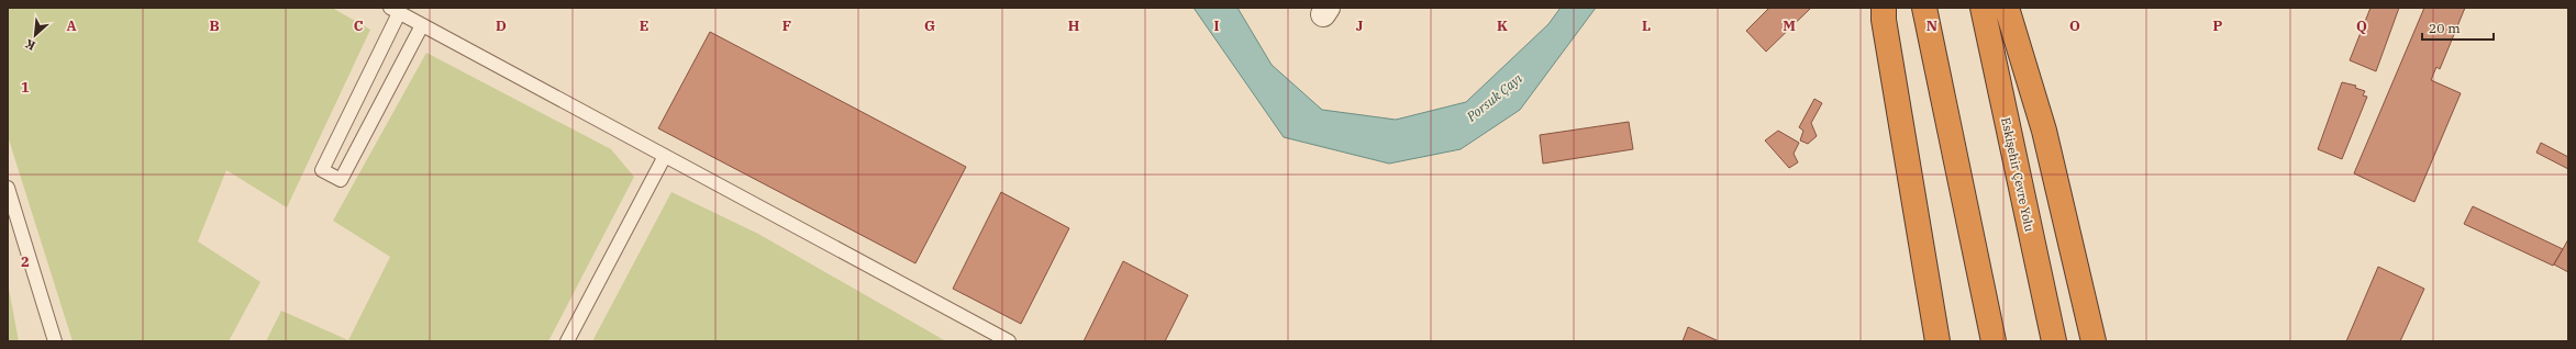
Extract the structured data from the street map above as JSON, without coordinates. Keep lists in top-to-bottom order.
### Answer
{
  "streets": {
    "highway": ["Eskişehir Çevre Yolu"]
  },
  "water": ["Porsuk Çayı"],
  "scale_bar": "20 m",
  "north": "bottom left",
  "grid": {
    "columns": [
      "A",
      "B",
      "C",
      "D",
      "E",
      "F",
      "G",
      "H",
      "I",
      "J",
      "K",
      "L",
      "M",
      "N",
      "O",
      "P",
      "Q"
    ],
    "rows": ["1", "2"]
  }
}
